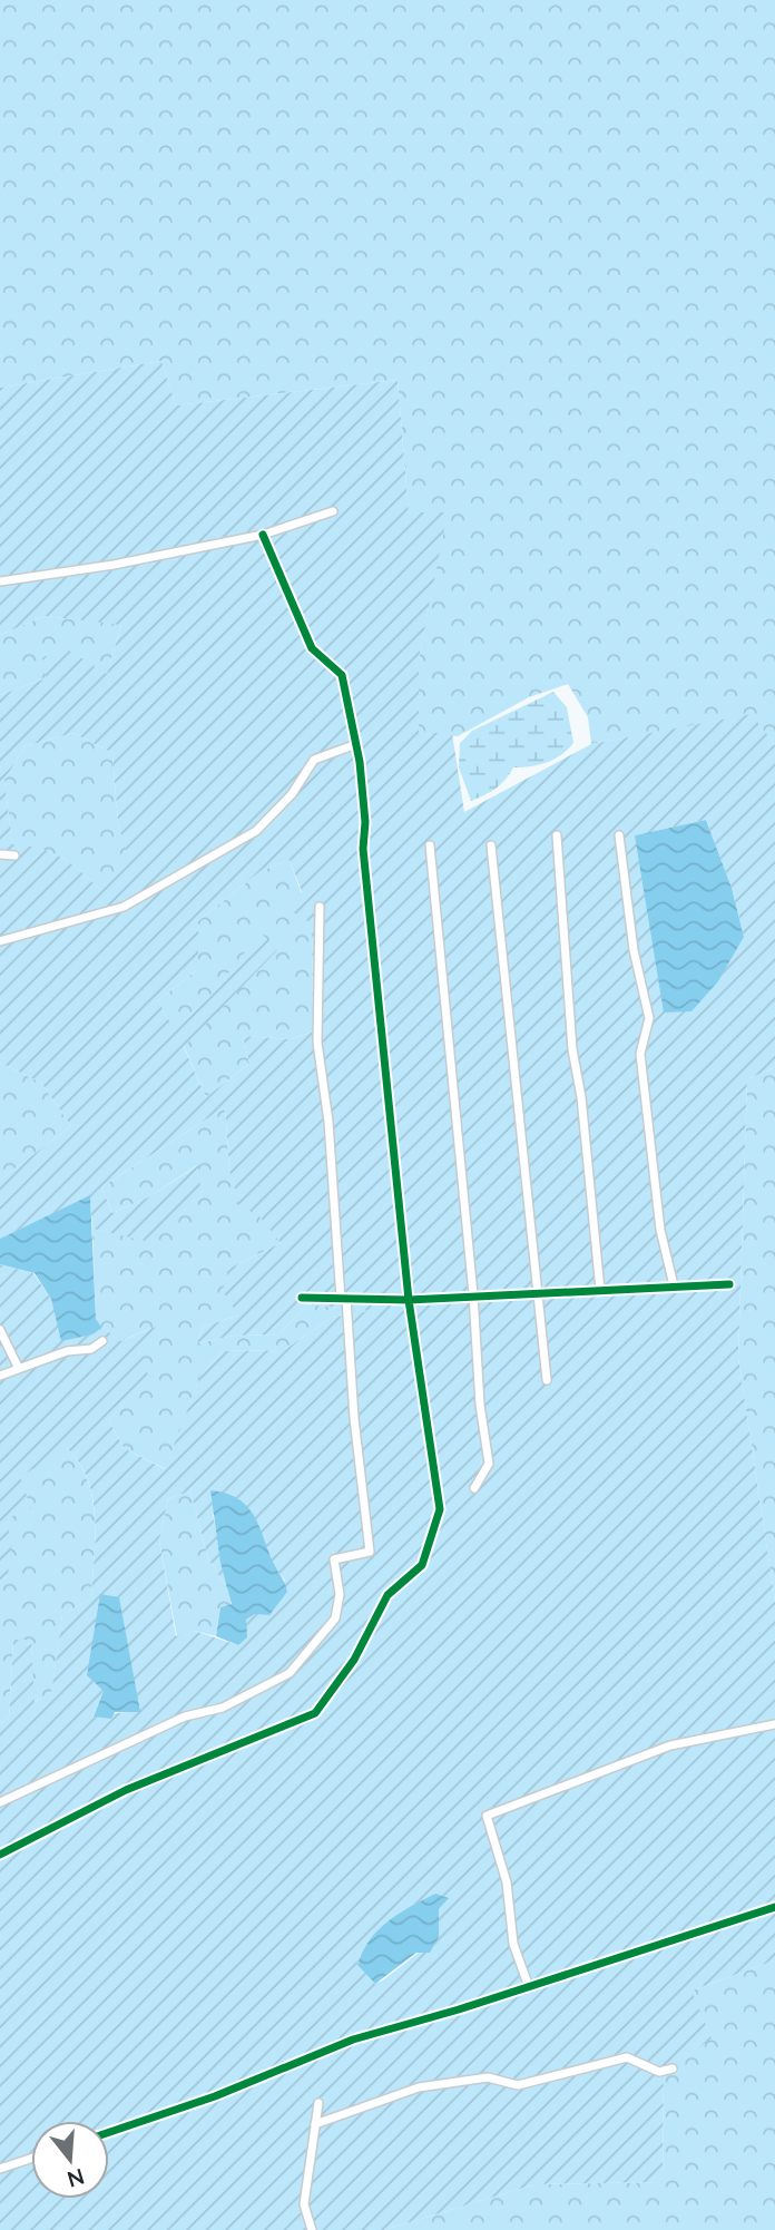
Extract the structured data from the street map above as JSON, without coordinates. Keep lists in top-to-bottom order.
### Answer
{
  "north": "bottom"
}
